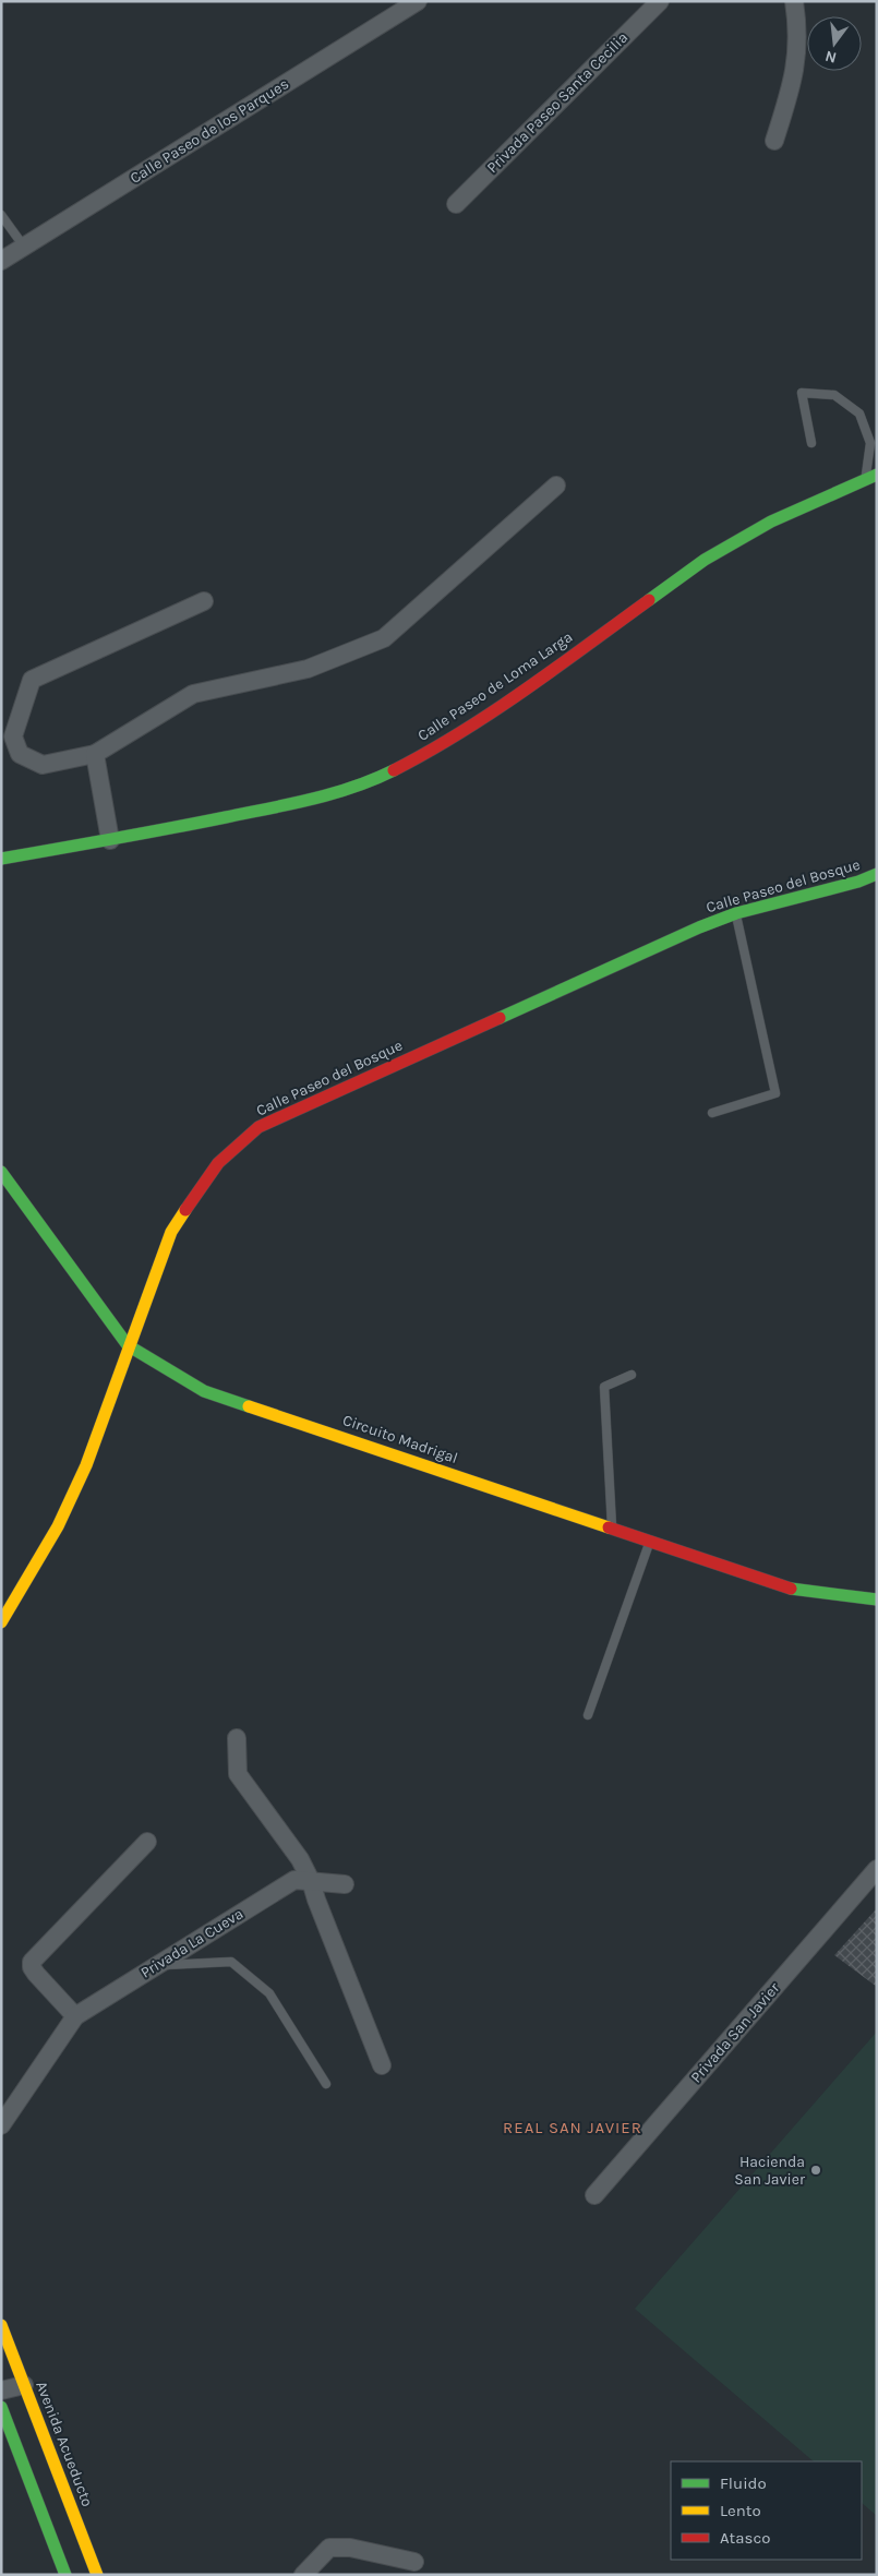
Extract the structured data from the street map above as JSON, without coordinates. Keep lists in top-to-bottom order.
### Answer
{
  "streets": {
    "street": [
      "Privada Paseo Santa Cecilia",
      "Calle Paseo de los Parques",
      "Calle Paseo de Loma Larga",
      "Calle Paseo del Bosque",
      "Circuito Madrigal",
      "Privada La Cueva",
      "Privada San Javier",
      "Avenida Acueducto"
    ]
  },
  "crossings": [
    ["Calle Paseo del Bosque", "Circuito Madrigal"]
  ],
  "districts": ["REAL SAN JAVIER"],
  "places": ["Hacienda San Javier"],
  "legend": ["Fluido", "Lento", "Atasco"],
  "north": "bottom"
}
